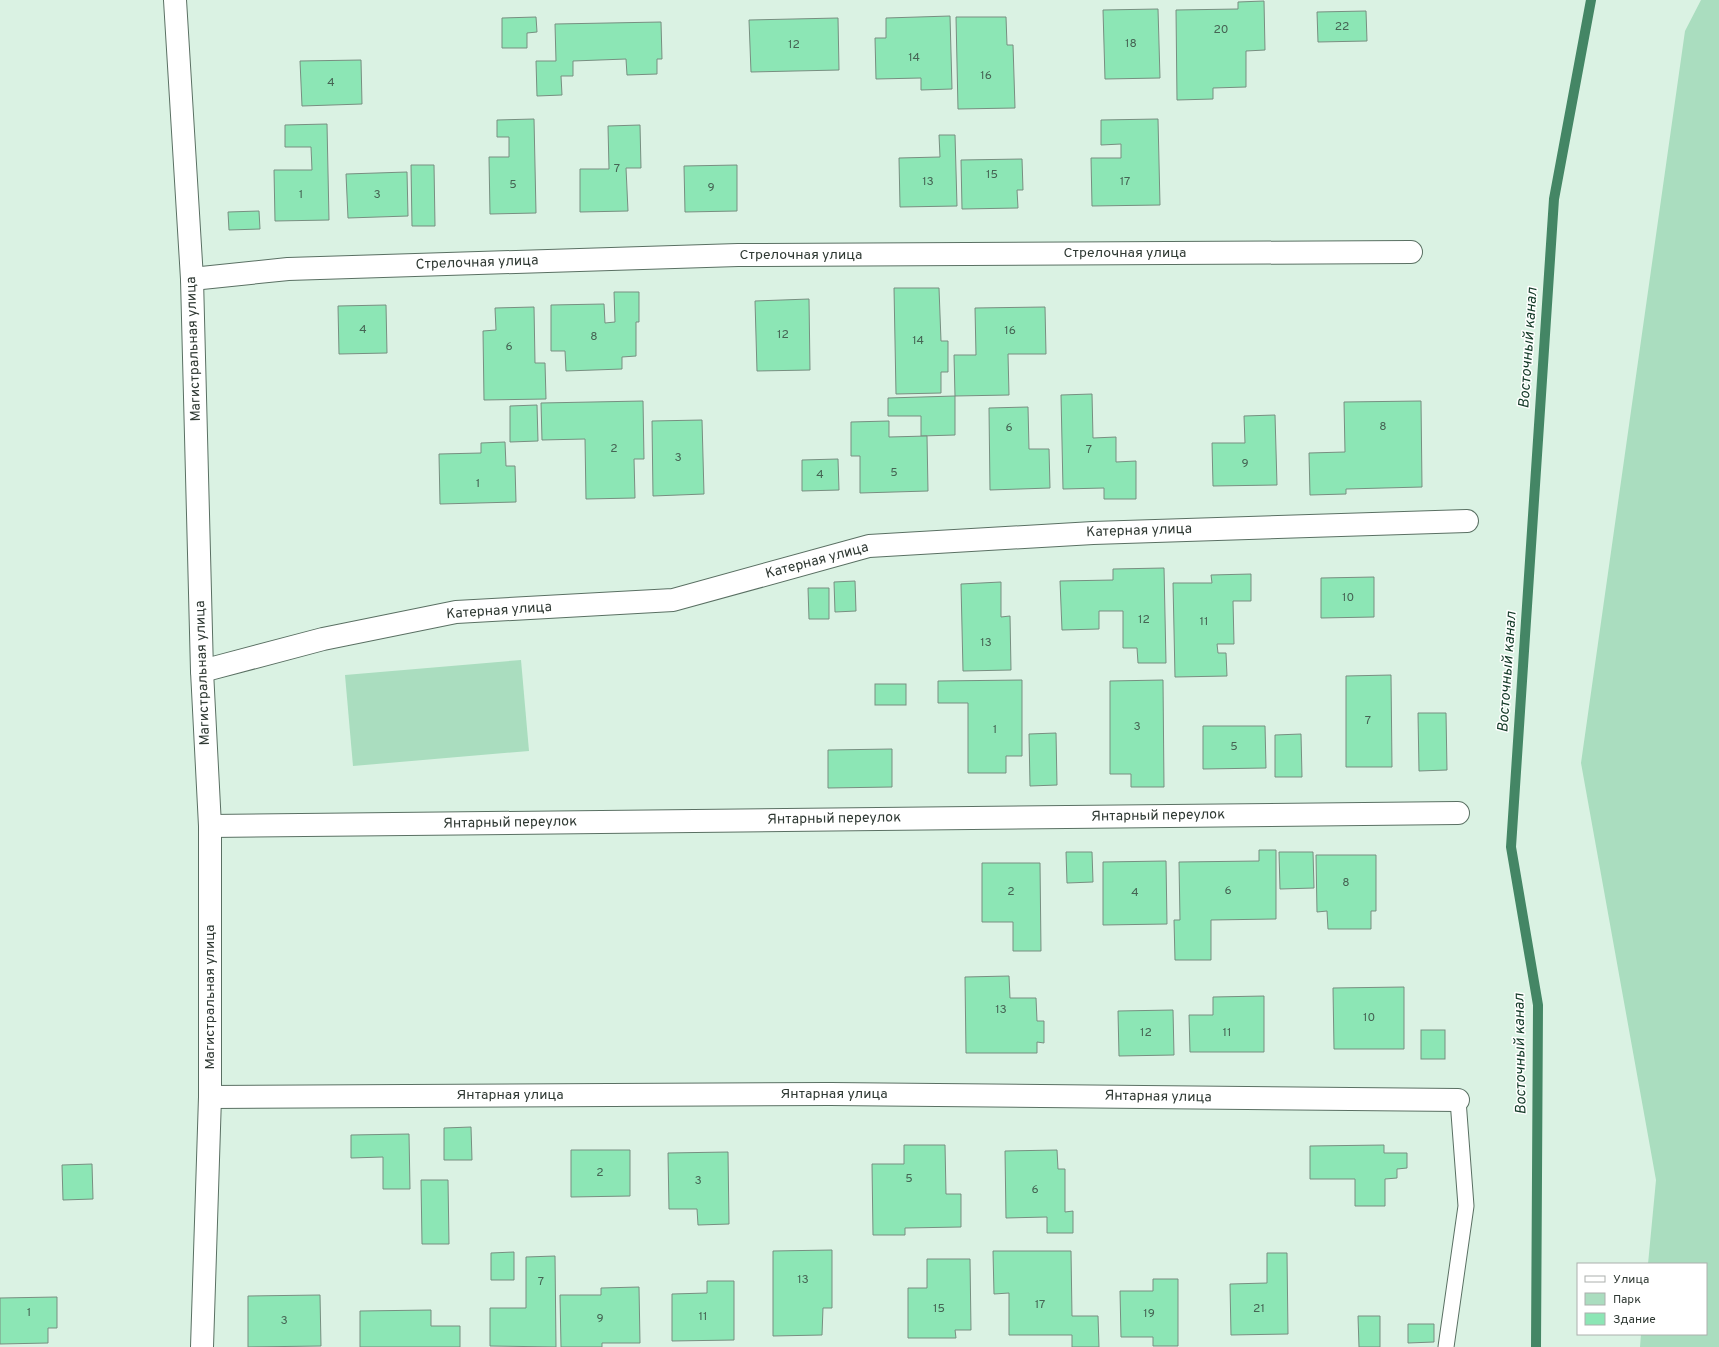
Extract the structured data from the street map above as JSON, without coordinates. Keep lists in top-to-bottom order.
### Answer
{
  "streets": {
    "street": [
      "Стрелочная улица",
      "Магистральная улица",
      "Катерная улица",
      "Янтарный переулок",
      "Янтарная улица"
    ]
  },
  "crossings": [
    ["Стрелочная улица", "Магистральная улица"],
    ["Магистральная улица", "Катерная улица"],
    ["Магистральная улица", "Янтарный переулок"],
    ["Магистральная улица", "Янтарная улица"]
  ],
  "water": ["Восточный канал"],
  "house_numbers": [
    "22",
    "20",
    "18",
    "12",
    "14",
    "16",
    "4",
    "7",
    "15",
    "13",
    "17",
    "5",
    "9",
    "1",
    "3",
    "4",
    "16",
    "12",
    "8",
    "14",
    "6",
    "8",
    "6",
    "2",
    "7",
    "3",
    "9",
    "5",
    "4",
    "1",
    "10",
    "12",
    "11",
    "13",
    "7",
    "3",
    "1",
    "5",
    "8",
    "6",
    "2",
    "4",
    "13",
    "10",
    "12",
    "11",
    "2",
    "5",
    "3",
    "6",
    "13",
    "7",
    "17",
    "15",
    "21",
    "1",
    "19",
    "11",
    "9",
    "3"
  ],
  "legend": ["Улица", "Парк", "Здание"]
}
